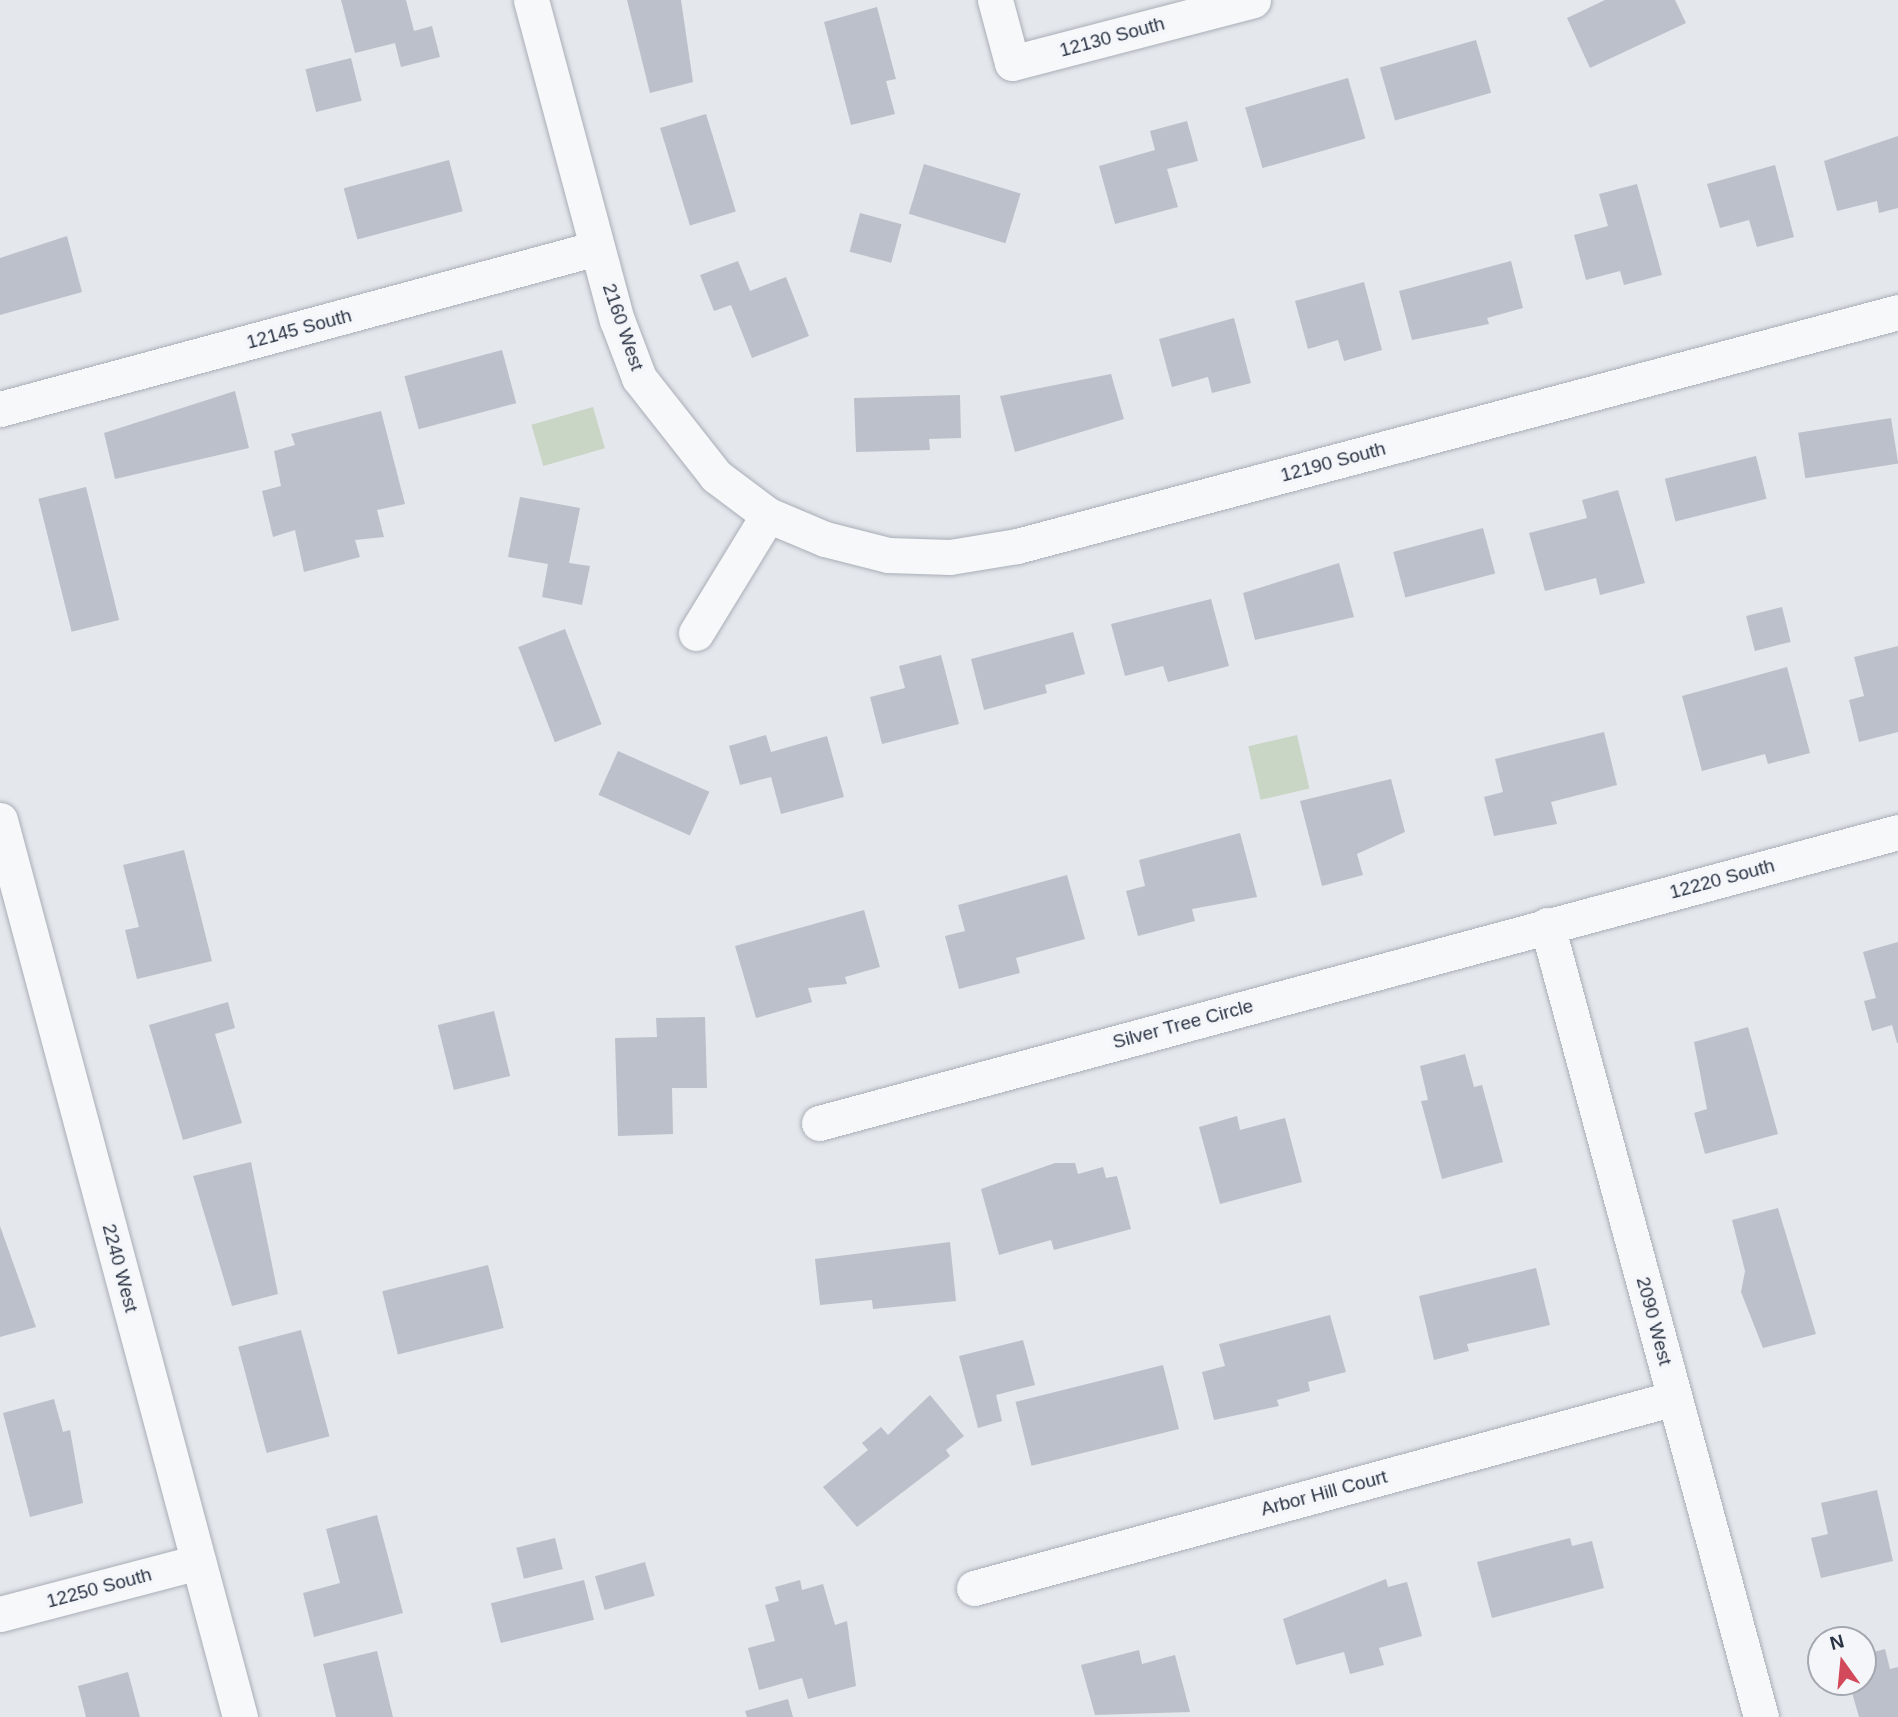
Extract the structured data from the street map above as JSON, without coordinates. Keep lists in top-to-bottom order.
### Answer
{
  "streets": {
    "street": [
      "12130 South",
      "2160 West",
      "12145 South",
      "12190 South",
      "12220 South",
      "Silver Tree Circle",
      "2240 West",
      "2090 West",
      "Arbor Hill Court",
      "12250 South"
    ]
  },
  "crossings": [
    ["2160 West", "12145 South"],
    ["2160 West", "12190 South"],
    ["12220 South", "Silver Tree Circle"],
    ["12220 South", "2090 West"],
    ["Silver Tree Circle", "2090 West"],
    ["2240 West", "12250 South"],
    ["2090 West", "Arbor Hill Court"]
  ],
  "north": "top"
}
